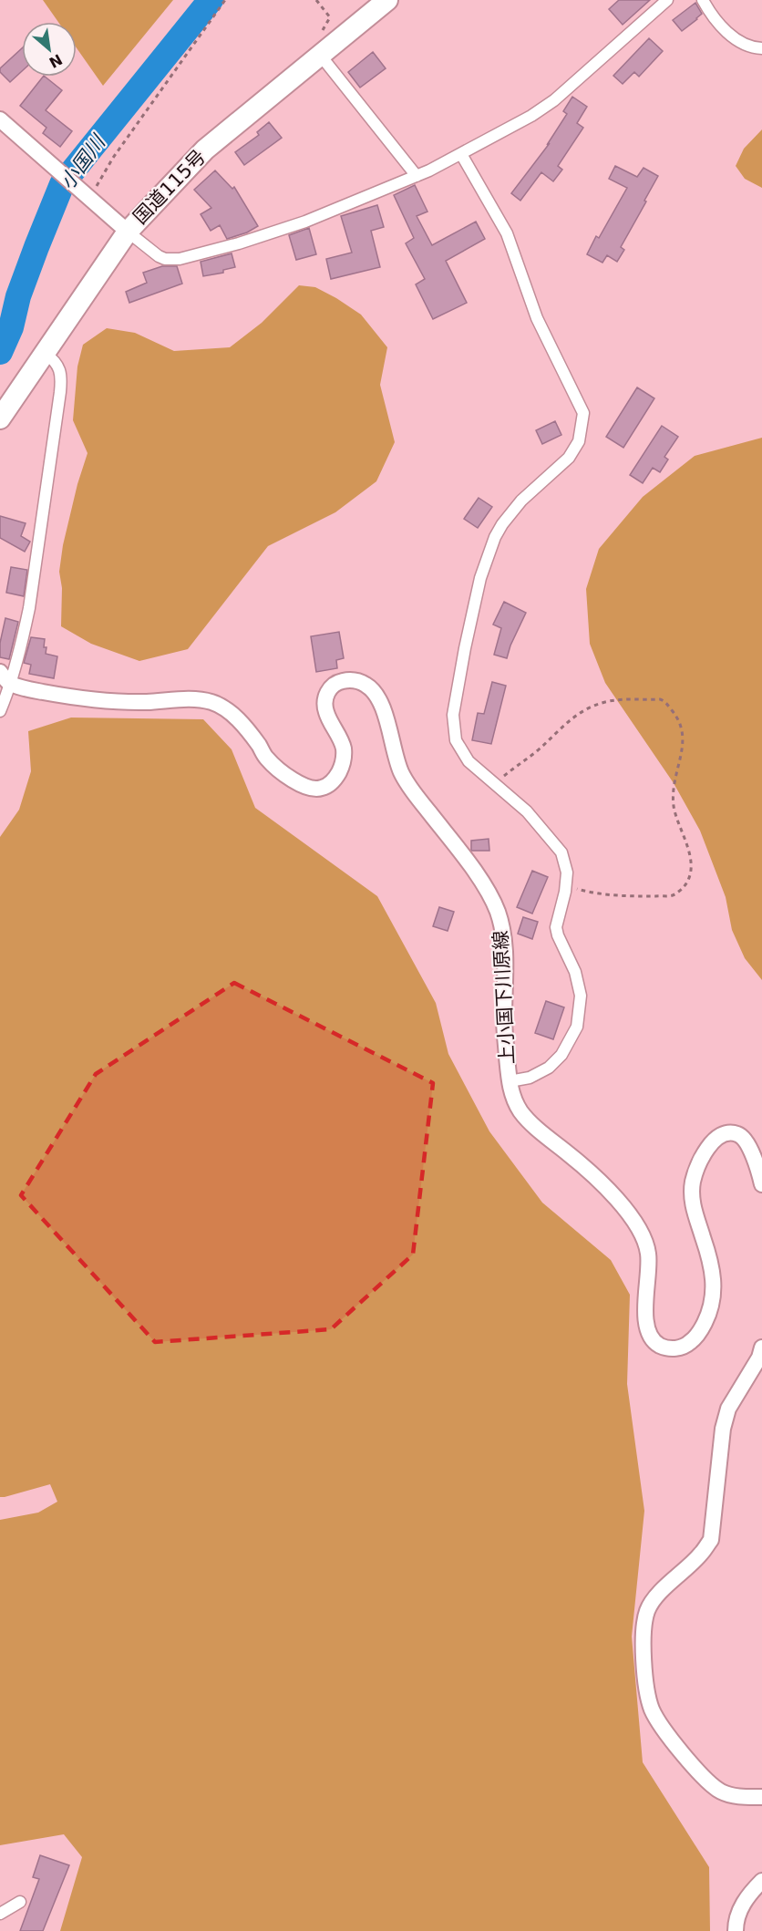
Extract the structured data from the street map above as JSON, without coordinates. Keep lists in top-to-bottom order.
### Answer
{
  "streets": {
    "highway": ["国道115号"],
    "main road": ["上小国下川原線"]
  },
  "water": ["小国川"],
  "north": "bottom right"
}
